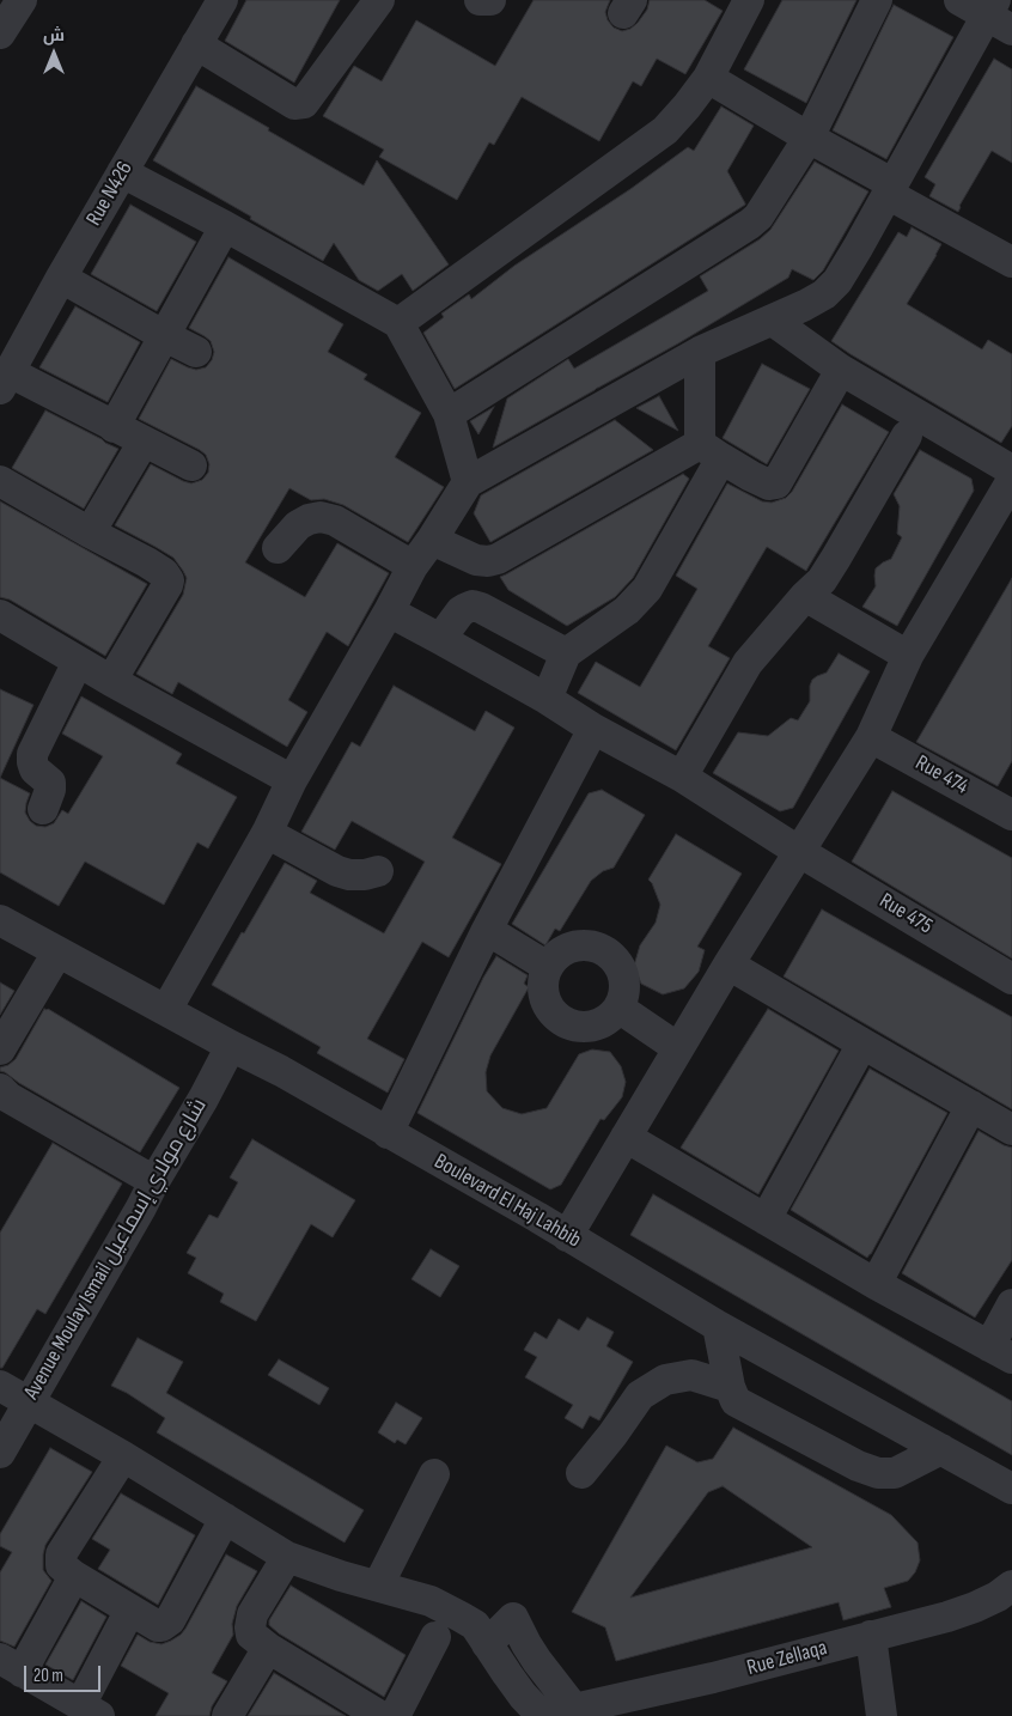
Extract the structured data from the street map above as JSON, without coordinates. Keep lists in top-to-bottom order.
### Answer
{
  "streets": {
    "street": [
      "Rue N426",
      "Rue 474",
      "Rue 475",
      "Boulevard El Haj Lahbib",
      "Avenue Moulay Ismail شارع مولاي إسماعيل",
      "Rue Zellaqa"
    ]
  },
  "crossings": [
    ["Boulevard El Haj Lahbib", "Avenue Moulay Ismail شارع مولاي إسماعيل"]
  ],
  "scale_bar": "20 m",
  "north": "top"
}
